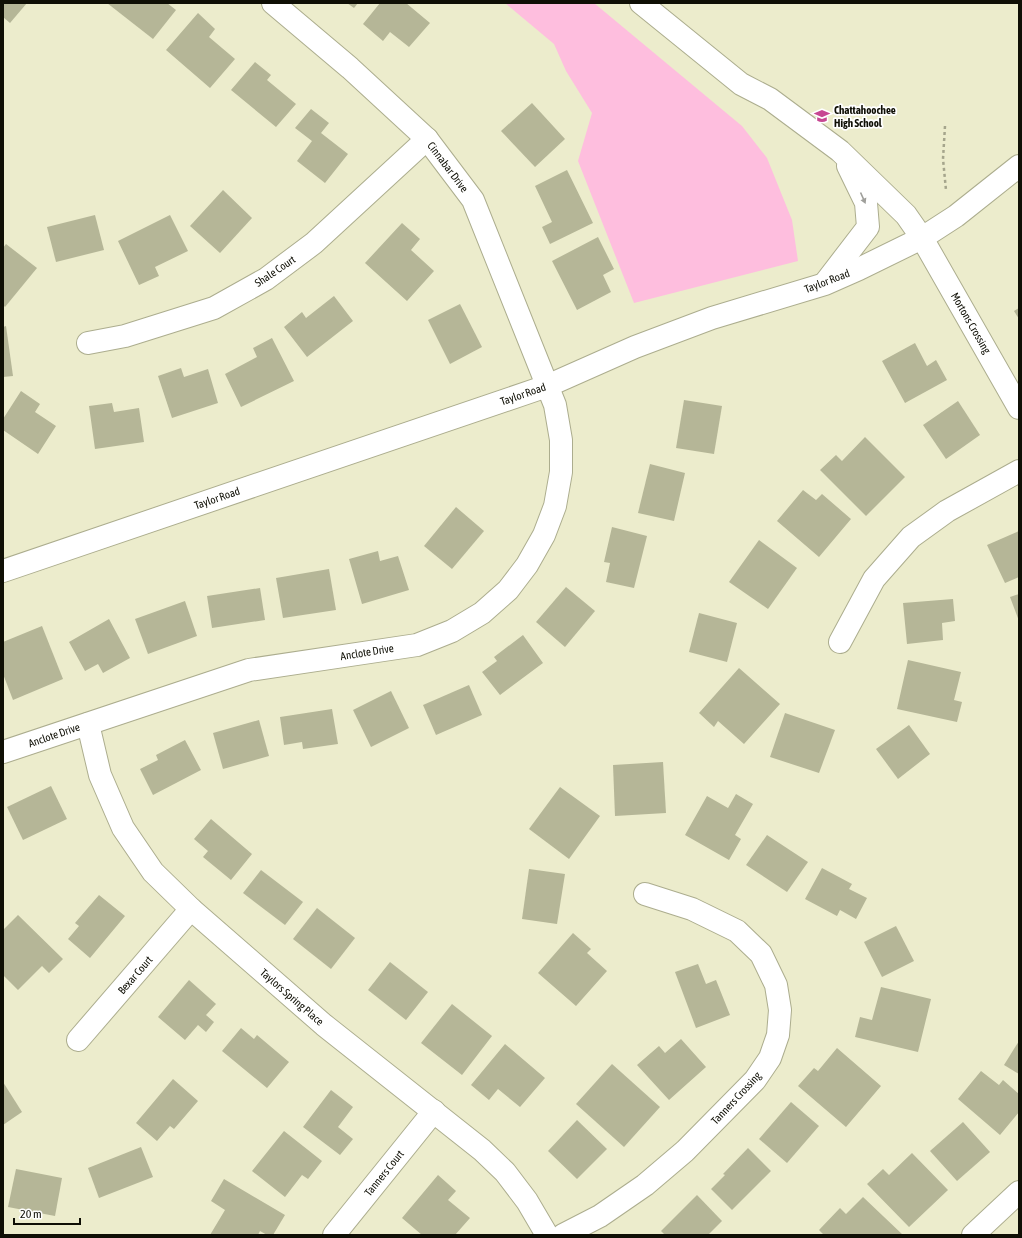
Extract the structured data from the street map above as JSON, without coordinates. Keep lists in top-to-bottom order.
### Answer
{
  "streets": {
    "street": [
      "Cinnabar Drive",
      "Shale Court",
      "Taylor Road",
      "Mortons Crossing",
      "Anclote Drive",
      "Bexar Court",
      "Taylors Spring Place",
      "Tanners Crossing",
      "Tanners Court"
    ]
  },
  "crossings": [
    ["Cinnabar Drive", "Shale Court"],
    ["Cinnabar Drive", "Taylor Road"],
    ["Cinnabar Drive", "Anclote Drive"],
    ["Taylor Road", "Mortons Crossing"],
    ["Taylor Road", "Anclote Drive"],
    ["Anclote Drive", "Taylors Spring Place"],
    ["Bexar Court", "Taylors Spring Place"],
    ["Taylors Spring Place", "Tanners Court"]
  ],
  "places": {
    "school or university": ["Chattahoochee High School"]
  },
  "scale_bar": "20 m"
}
